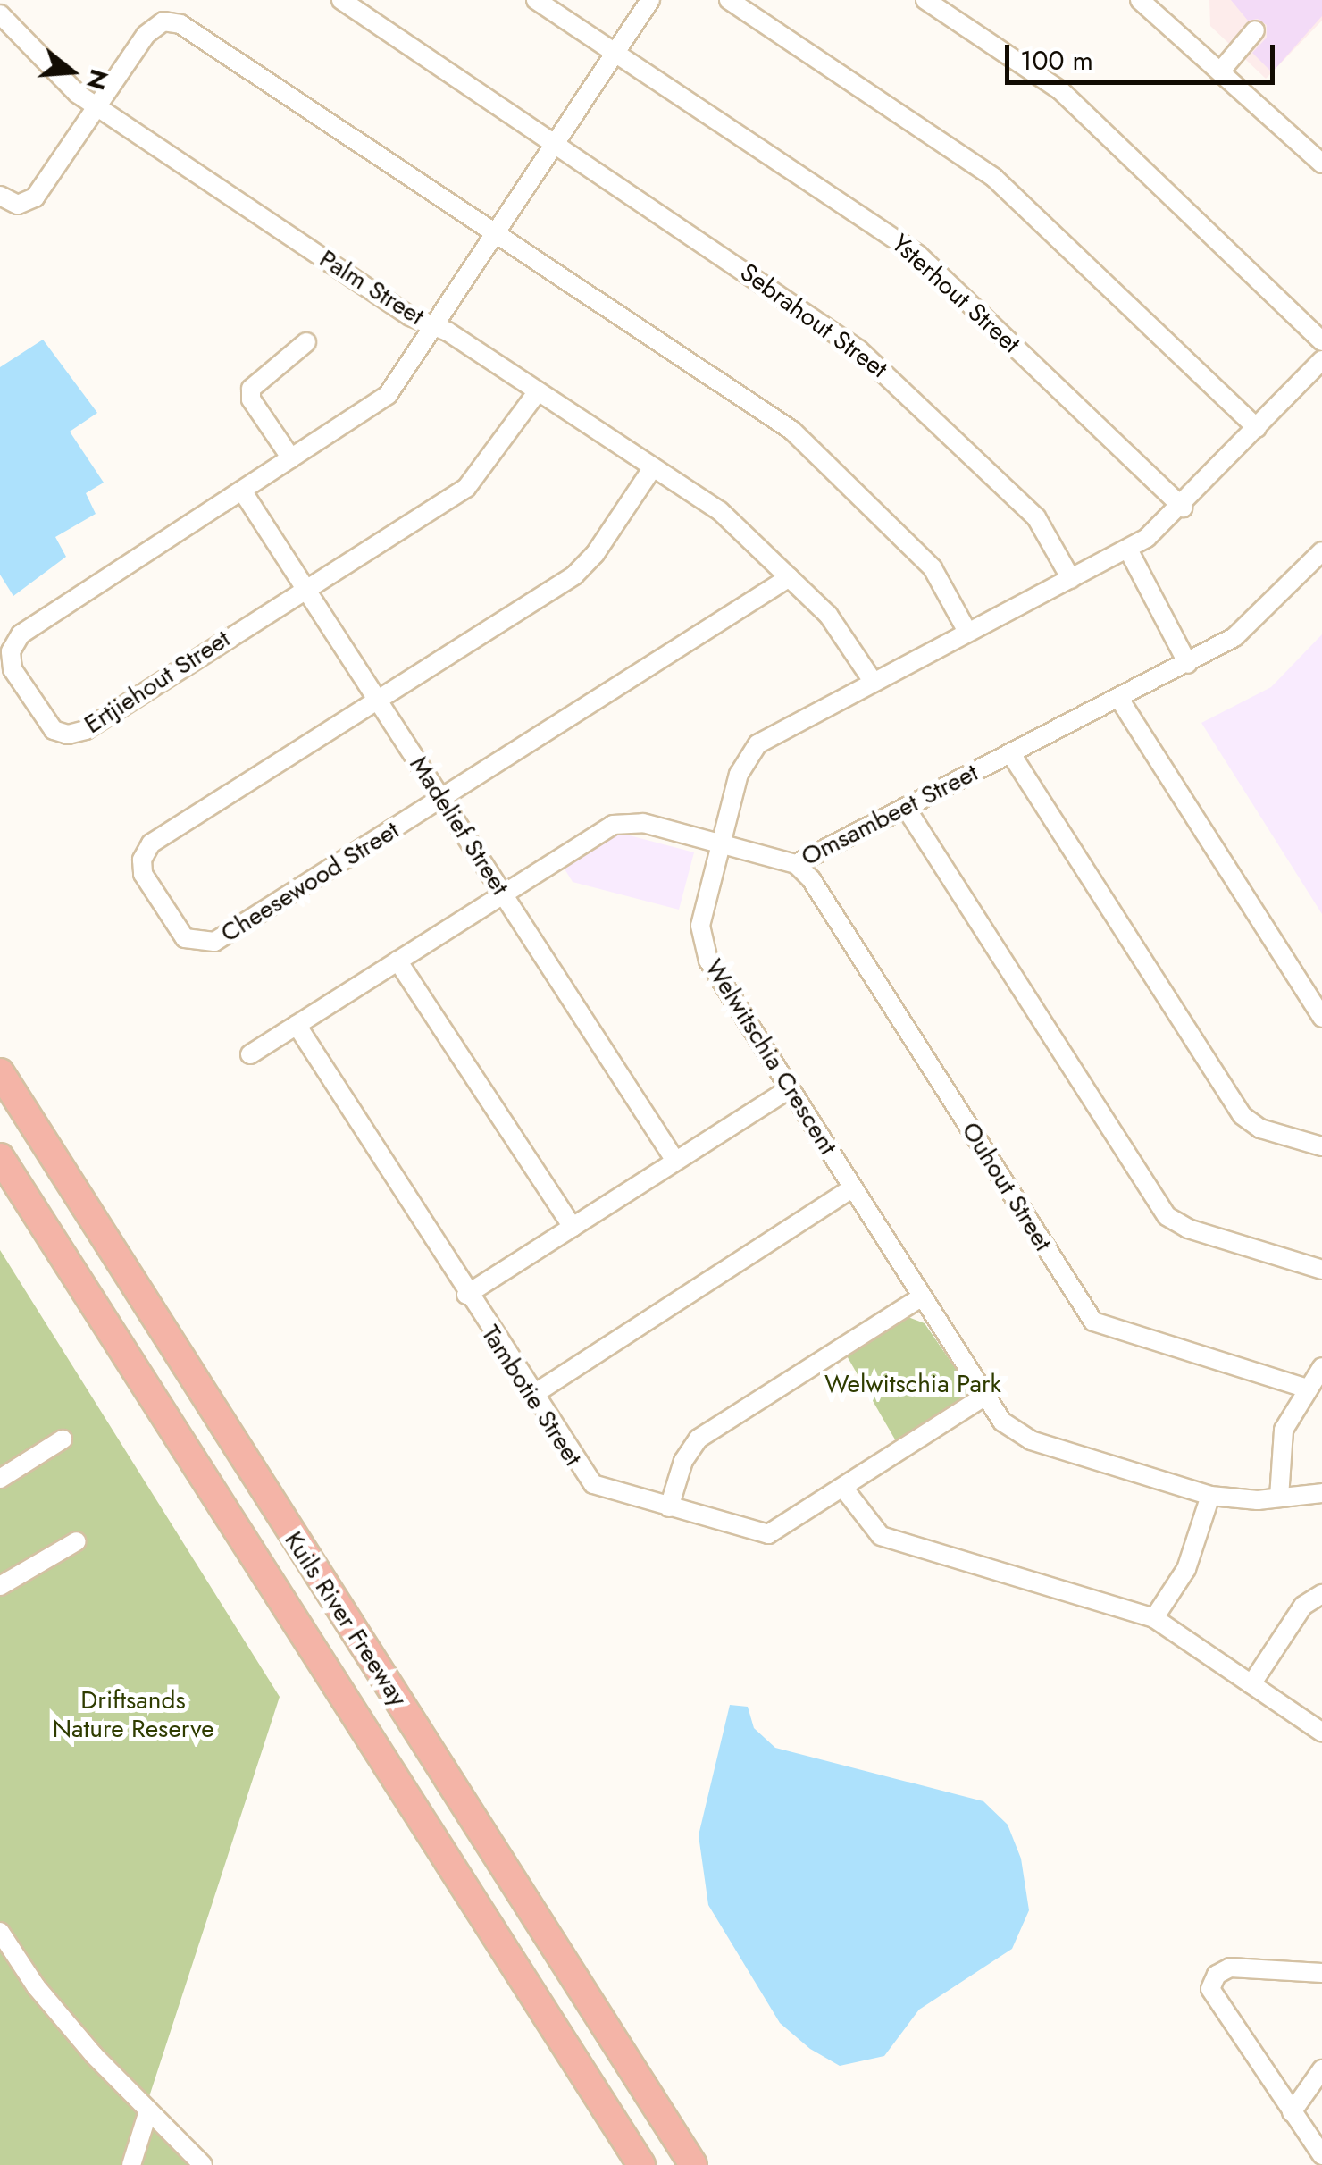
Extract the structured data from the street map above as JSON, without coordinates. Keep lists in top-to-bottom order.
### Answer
{
  "streets": {
    "highway": ["Kuils River Freeway"],
    "street": [
      "Palm Street",
      "Ysterhout Street",
      "Sebrahout Street",
      "Ertjiehout Street",
      "Omsambeet Street",
      "Madelief Street",
      "Cheesewood Street",
      "Welwitschia Crescent",
      "Ouhout Street",
      "Tambotie Street"
    ]
  },
  "crossings": [
    ["Palm Street", "Ysterhout Street"],
    ["Palm Street", "Sebrahout Street"],
    ["Palm Street", "Ertjiehout Street"],
    ["Ysterhout Street", "Welwitschia Crescent"],
    ["Sebrahout Street", "Welwitschia Crescent"],
    ["Ertjiehout Street", "Madelief Street"],
    ["Omsambeet Street", "Madelief Street"],
    ["Omsambeet Street", "Welwitschia Crescent"],
    ["Omsambeet Street", "Ouhout Street"],
    ["Omsambeet Street", "Tambotie Street"],
    ["Madelief Street", "Cheesewood Street"],
    ["Welwitschia Crescent", "Tambotie Street"]
  ],
  "parks": ["Welwitschia Park", "Driftsands Nature Reserve"],
  "scale_bar": "100 m",
  "north": "right"
}
